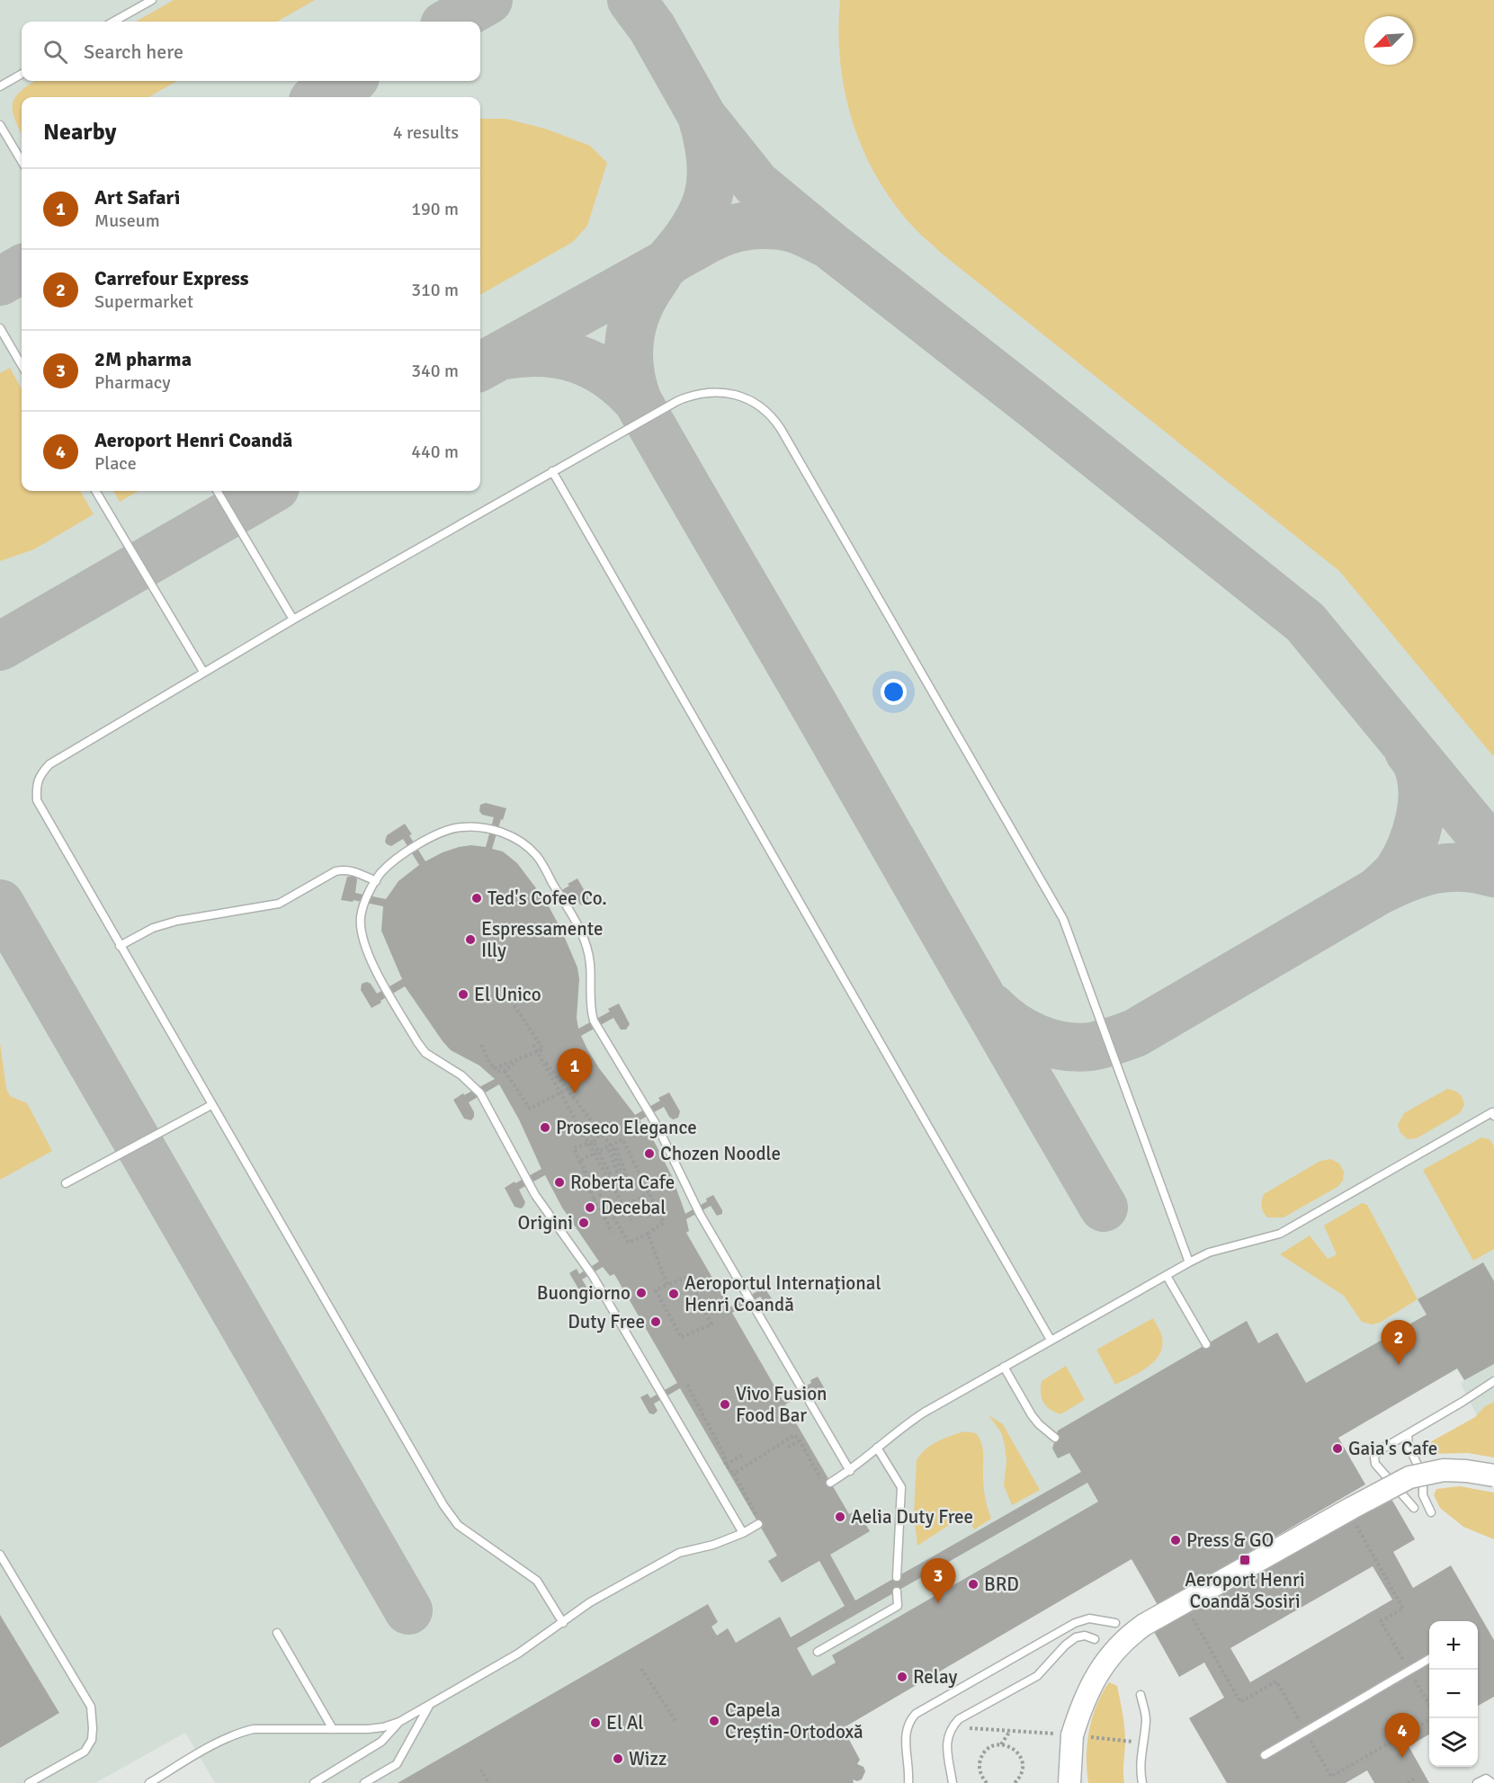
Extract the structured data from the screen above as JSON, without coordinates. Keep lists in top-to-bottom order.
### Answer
{
  "places": {
    "other": [
      "Ted's Cofee Co.",
      "Espressamente Illy",
      "El Unico",
      "Proseco Elegance",
      "Chozen Noodle",
      "Roberta Cafe",
      "Decebal",
      "Origini",
      "Buongiorno",
      "Aeroportul Internațional Henri Coandă",
      "Duty Free",
      "Vivo Fusion Food Bar",
      "Gaia's Cafe",
      "Aelia Duty Free",
      "Press & GO",
      "BRD",
      "Relay",
      "Capela Creștin-Ortodoxă",
      "El Al",
      "Wizz"
    ],
    "transit": ["Aeroport Henri Coandă Sosiri"]
  },
  "north": "bottom left",
  "page": {
    "search": "Search here",
    "heading": ["Nearby", "4 results"],
    "list": [
      {
        "mark": "1",
        "name": "Art Safari",
        "note": "Museum",
        "value": "190 m"
      },
      {
        "mark": "2",
        "name": "Carrefour Express",
        "note": "Supermarket",
        "value": "310 m"
      },
      {
        "mark": "3",
        "name": "2M pharma",
        "note": "Pharmacy",
        "value": "340 m"
      },
      {
        "mark": "4",
        "name": "Aeroport Henri Coandă",
        "note": "Place",
        "value": "440 m"
      }
    ],
    "pins": [
      "1",
      "2",
      "3",
      "4"
    ],
    "map_buttons": ["+", "−"]
  }
}
